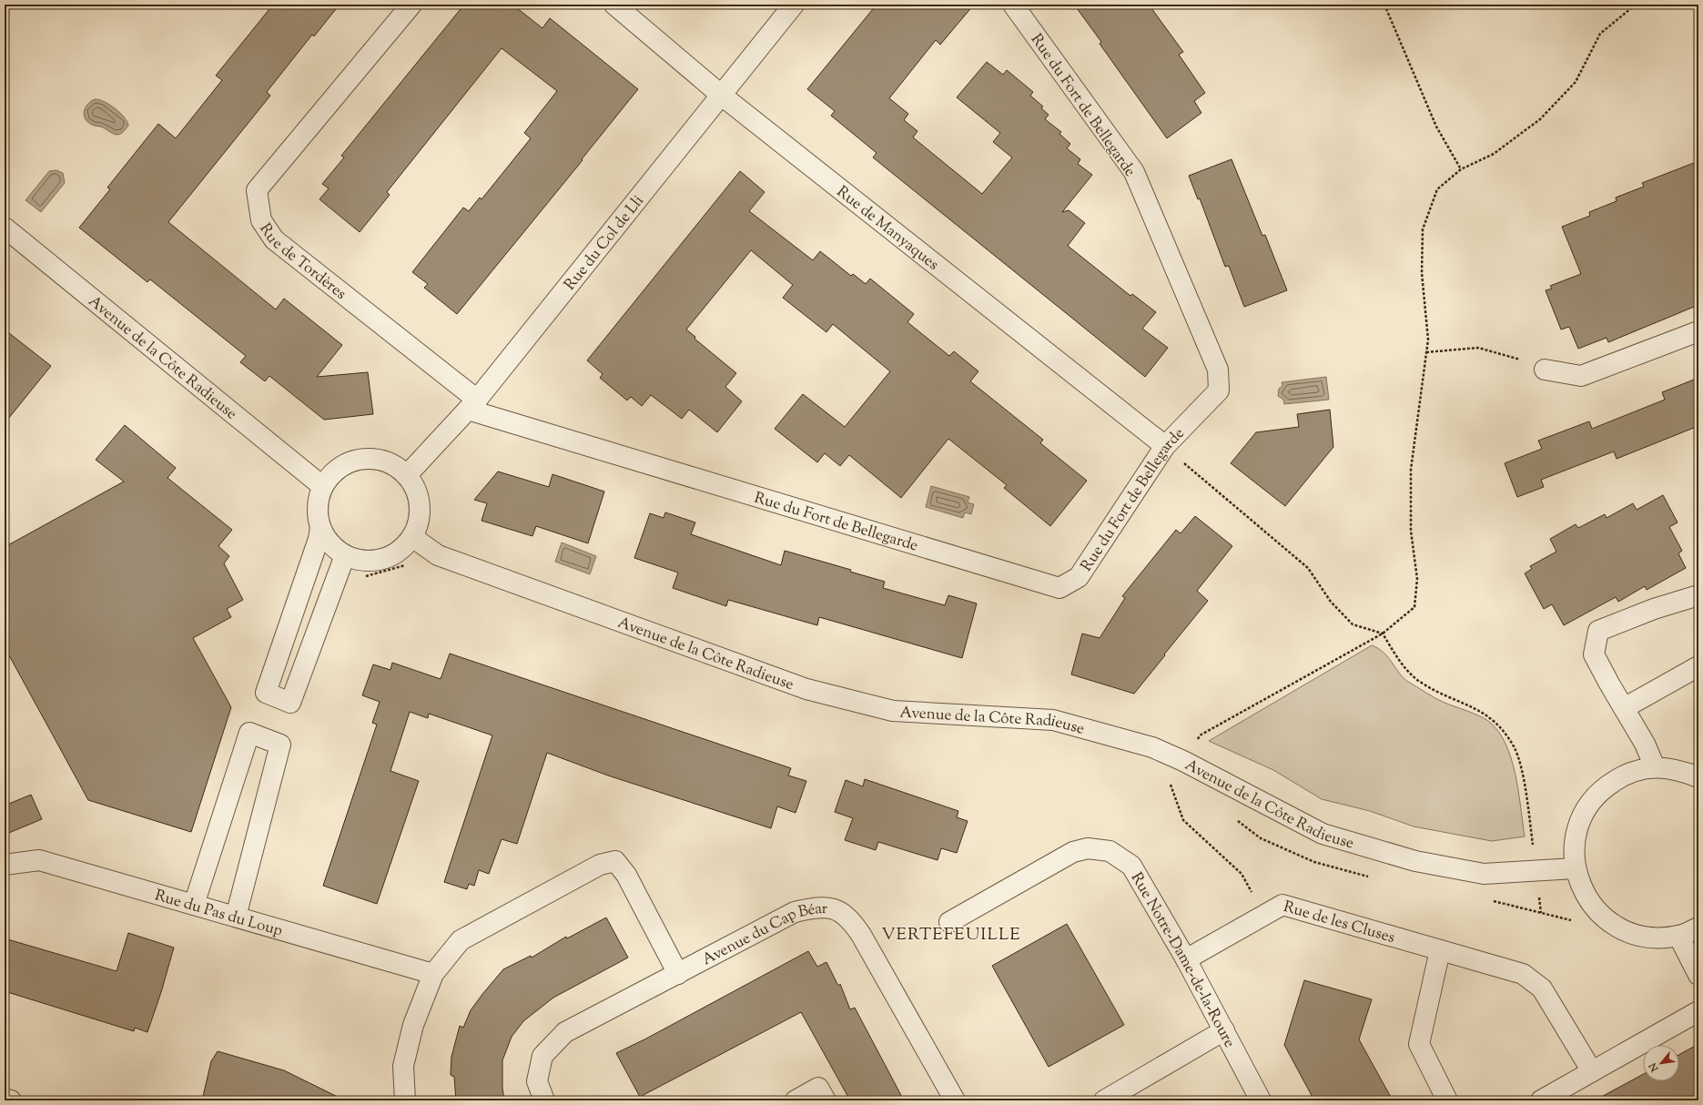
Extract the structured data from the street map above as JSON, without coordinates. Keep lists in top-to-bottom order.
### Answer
{
  "streets": {
    "street": [
      "Rue du Fort de Bellegarde",
      "Rue de Manyaques",
      "Rue du Col de Lli",
      "Rue de Tordères",
      "Avenue de la Côte Radieuse",
      "Rue du Pas du Loup",
      "Rue de les Cluses",
      "Avenue du Cap Béar",
      "Rue Notre-Dame-de-la-Roure"
    ]
  },
  "crossings": [
    ["Rue du Fort de Bellegarde", "Rue de Manyaques"],
    ["Rue du Fort de Bellegarde", "Rue du Col de Lli"],
    ["Rue du Fort de Bellegarde", "Rue de Tordères"],
    ["Rue de Manyaques", "Rue du Col de Lli"],
    ["Rue du Col de Lli", "Rue de Tordères"],
    ["Rue du Col de Lli", "Avenue de la Côte Radieuse"],
    ["Rue de les Cluses", "Rue Notre-Dame-de-la-Roure"]
  ],
  "districts": ["VERTEFEUILLE"],
  "north": "bottom left"
}
